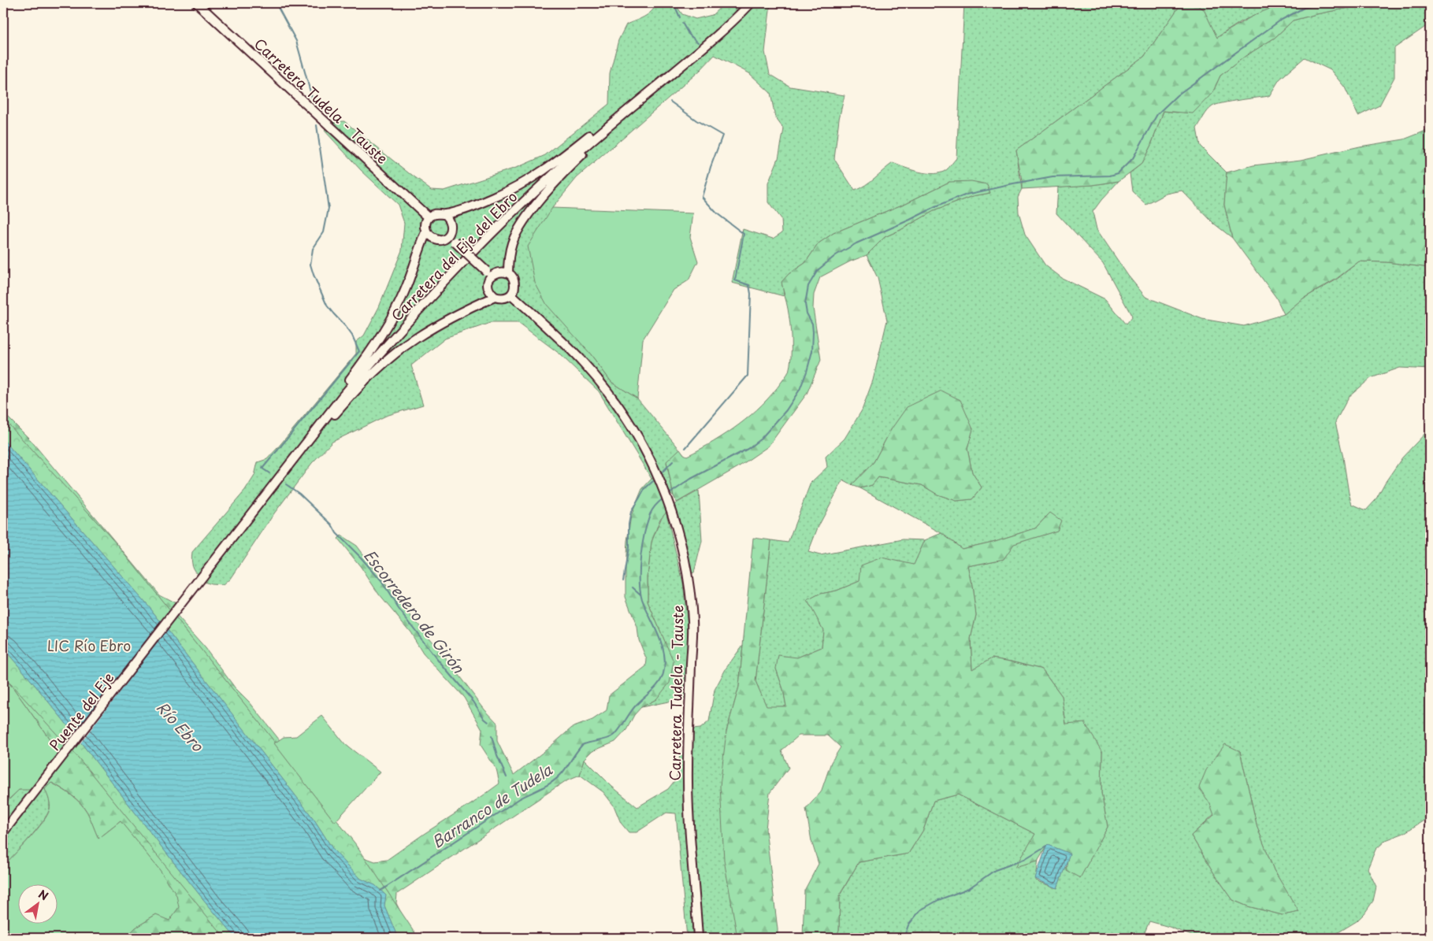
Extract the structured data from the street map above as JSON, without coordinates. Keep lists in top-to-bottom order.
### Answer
{
  "streets": {
    "main road": ["Carretera Tudela - Tauste", "Carretera del Eje del Ebro", "Puente del Eje"]
  },
  "crossings": [
    ["Carretera del Eje del Ebro", "Puente del Eje"]
  ],
  "water": ["Escorredero de Girón", "Río Ebro", "Barranco de Tudela"],
  "parks": ["LIC Río Ebro"],
  "north": "top right"
}
